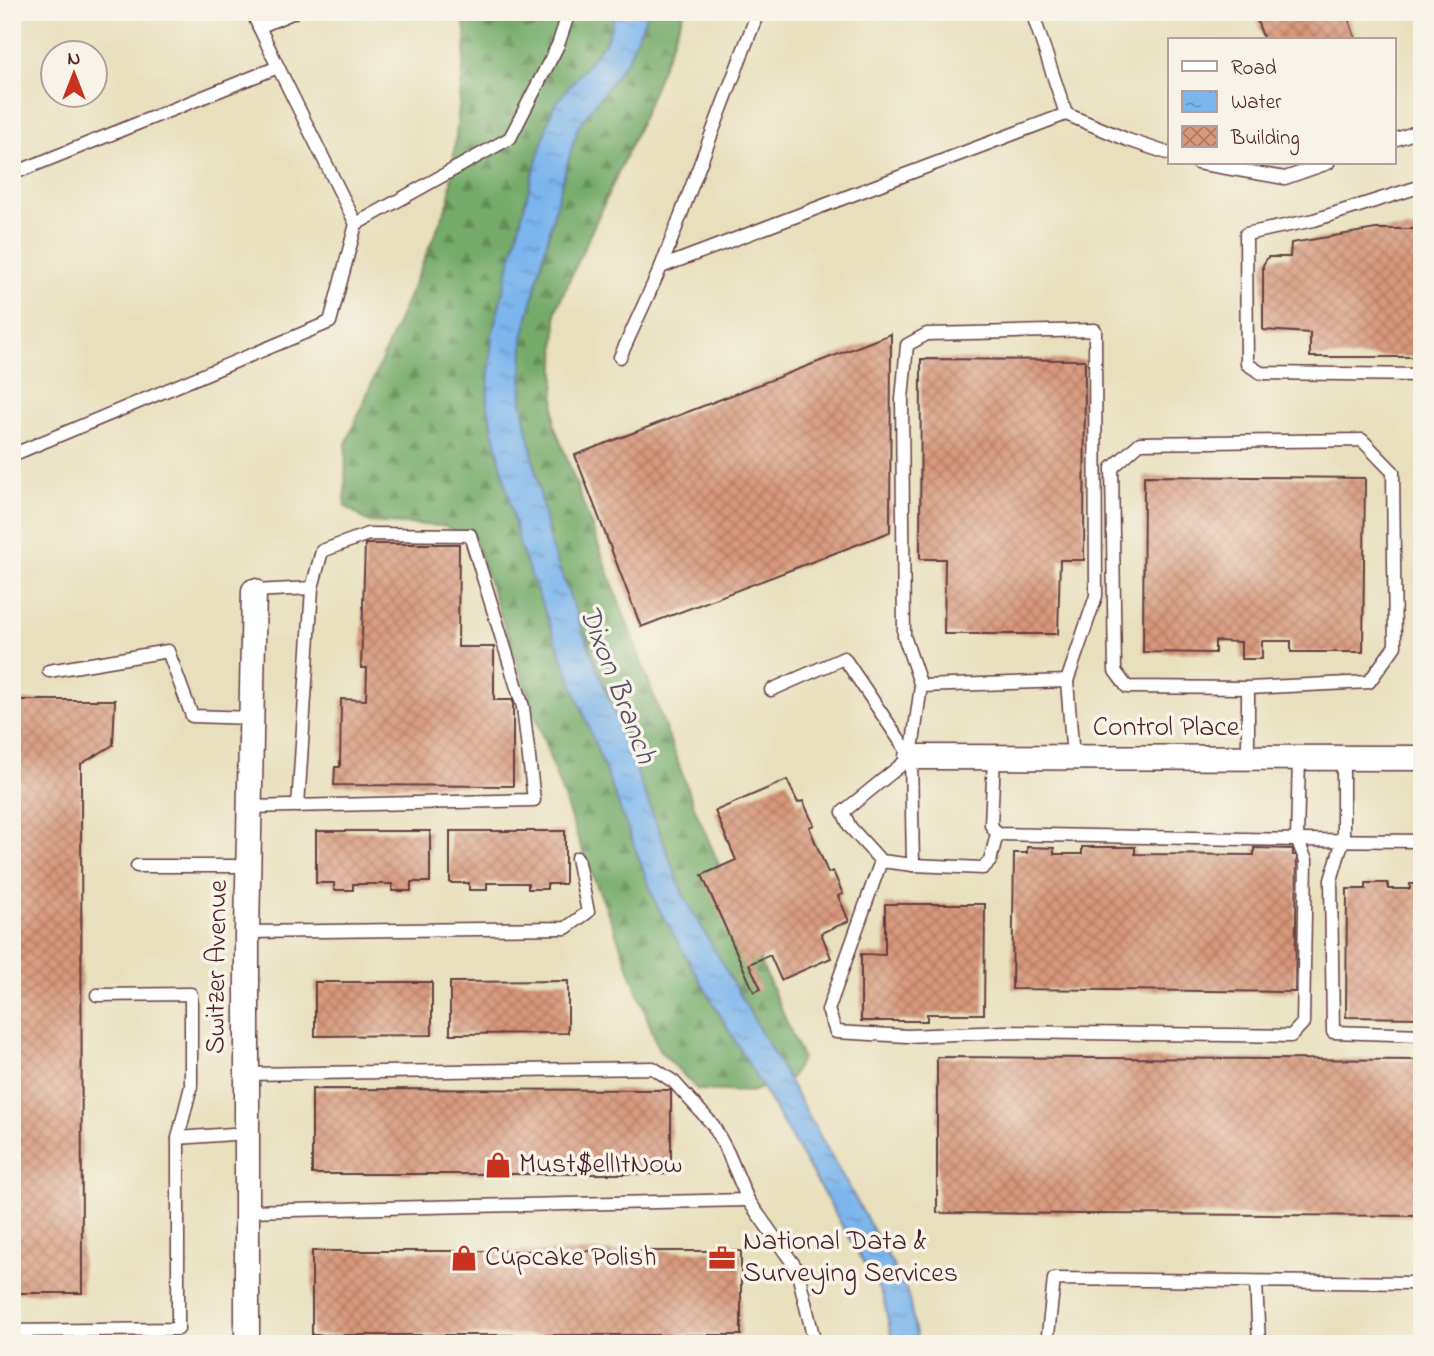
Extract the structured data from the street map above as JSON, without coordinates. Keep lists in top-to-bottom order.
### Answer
{
  "streets": {
    "street": ["Control Place", "Switzer Avenue"]
  },
  "water": ["Dixon Branch"],
  "places": {
    "shop": ["Must$ellItNow", "Cupcake Polish"],
    "office": ["National Data & Surveying Services"]
  },
  "legend": ["Road", "Water", "Building"],
  "north": "top"
}
